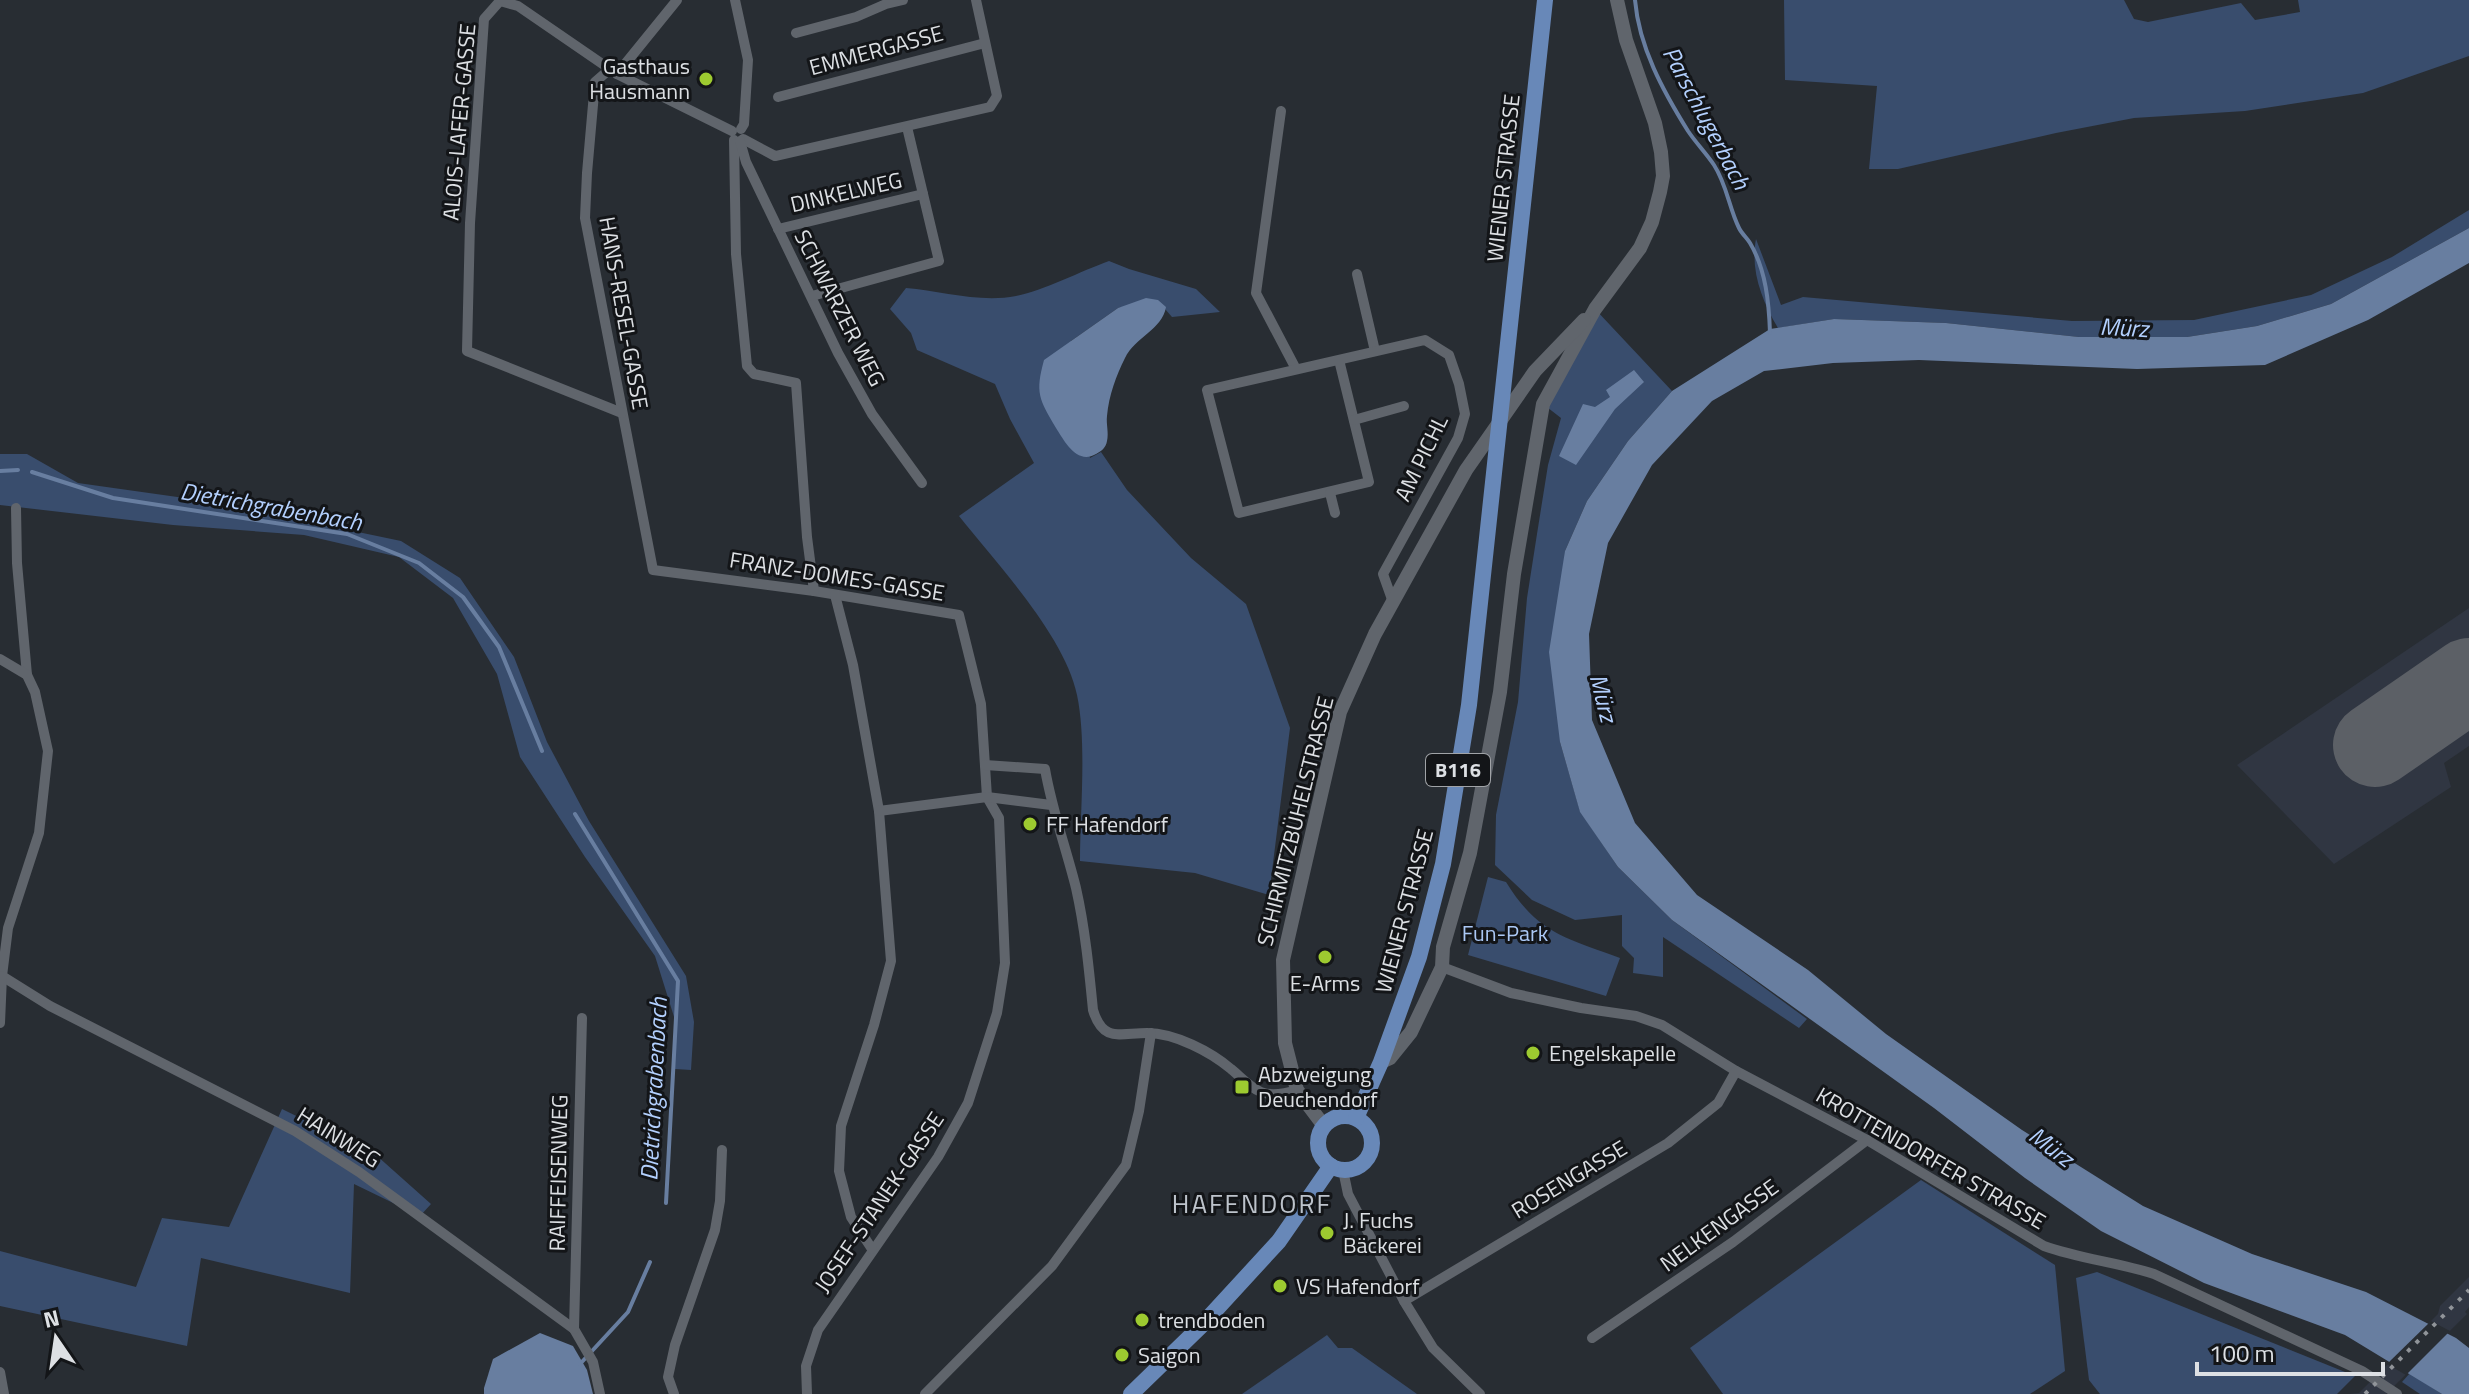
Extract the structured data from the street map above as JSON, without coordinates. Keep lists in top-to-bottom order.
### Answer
{
  "streets": {
    "main road": ["WIENER STRASSE", "B116", "SCHIRMITZBÜHELSTRASSE"],
    "street": [
      "EMMERGASSE",
      "ALOIS-LAFER-GASSE",
      "DINKELWEG",
      "SCHWARZER WEG",
      "HANS-RESEL-GASSE",
      "AM PICHL",
      "FRANZ-DOMES-GASSE",
      "HAINWEG",
      "KROTTENDORFER STRASSE",
      "RAIFFEISENWEG",
      "ROSENGASSE",
      "JOSEF-STANEK-GASSE",
      "NELKENGASSE"
    ]
  },
  "crossings": [
    ["EMMERGASSE", "ALOIS-LAFER-GASSE"],
    ["ALOIS-LAFER-GASSE", "SCHWARZER WEG"],
    ["ALOIS-LAFER-GASSE", "HANS-RESEL-GASSE"],
    ["DINKELWEG", "SCHWARZER WEG"],
    ["HANS-RESEL-GASSE", "FRANZ-DOMES-GASSE"],
    ["AM PICHL", "SCHIRMITZBÜHELSTRASSE"],
    ["FRANZ-DOMES-GASSE", "JOSEF-STANEK-GASSE"],
    ["HAINWEG", "RAIFFEISENWEG"],
    ["KROTTENDORFER STRASSE", "ROSENGASSE"],
    ["KROTTENDORFER STRASSE", "NELKENGASSE"]
  ],
  "districts": ["HAFENDORF"],
  "water": ["Parschlugerbach", "Mürz", "Dietrichgrabenbach"],
  "parks": ["Fun-Park"],
  "places": {
    "other": [
      "Gasthaus Hausmann",
      "FF Hafendorf",
      "E-Arms",
      "Engelskapelle",
      "J. Fuchs Bäckerei",
      "VS Hafendorf",
      "trendboden",
      "Saigon"
    ],
    "transit": ["Abzweigung Deuchendorf"]
  },
  "scale_bar": "100 m",
  "north": "top"
}
